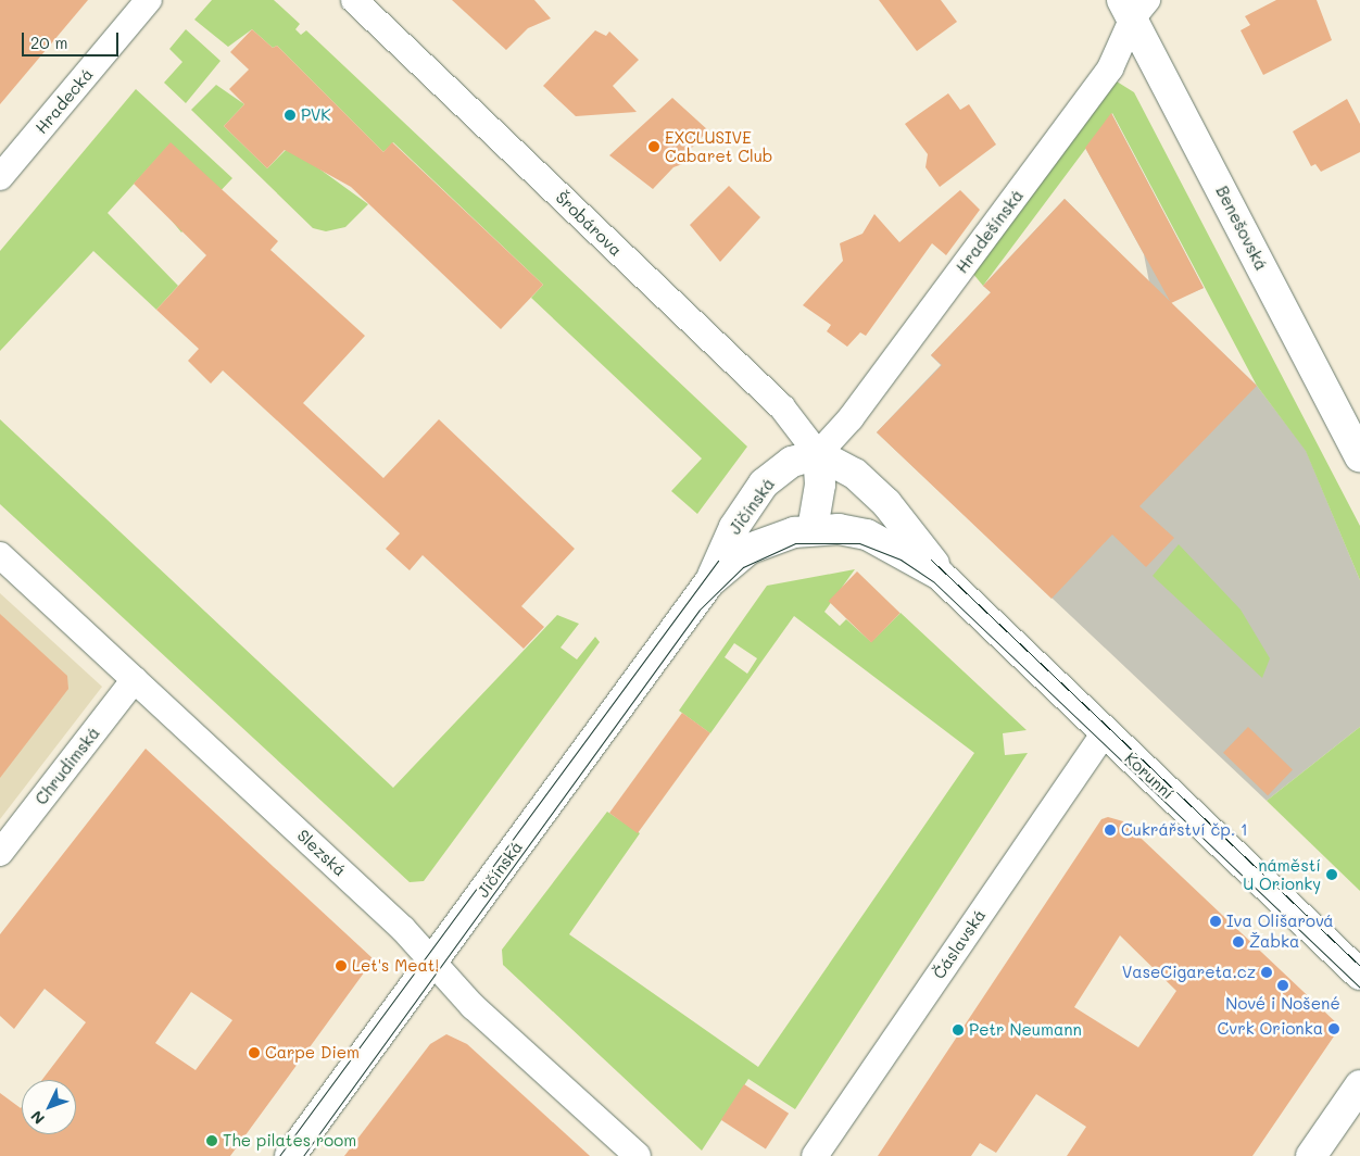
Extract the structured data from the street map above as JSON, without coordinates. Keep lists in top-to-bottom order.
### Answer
{
  "streets": {
    "street": [
      "Hradecká",
      "Šrobárova",
      "Benešovská",
      "Hradešínská",
      "Jičínská",
      "Chrudimská",
      "Korunní",
      "Slezská",
      "Čáslavská"
    ]
  },
  "crossings": [
    ["Šrobárova", "Hradešínská"],
    ["Šrobárova", "Jičínská"],
    ["Šrobárova", "Korunní"],
    ["Benešovská", "Hradešínská"],
    ["Hradešínská", "Jičínská"],
    ["Hradešínská", "Korunní"],
    ["Jičínská", "Korunní"],
    ["Jičínská", "Slezská"],
    ["Chrudimská", "Slezská"],
    ["Korunní", "Čáslavská"]
  ],
  "places": [
    "PVK",
    "EXCLUSIVE Cabaret Club",
    "Cukrářství čp. 1",
    "náměstí U Orionky",
    "Iva Olišarová",
    "Žabka",
    "Let's Meat!",
    "VaseCigareta.cz",
    "Nové i Nošené",
    "Cvrk Orionka",
    "Petr Neumann",
    "Carpe Diem",
    "The pilates room"
  ],
  "scale_bar": "20 m",
  "north": "bottom left"
}
